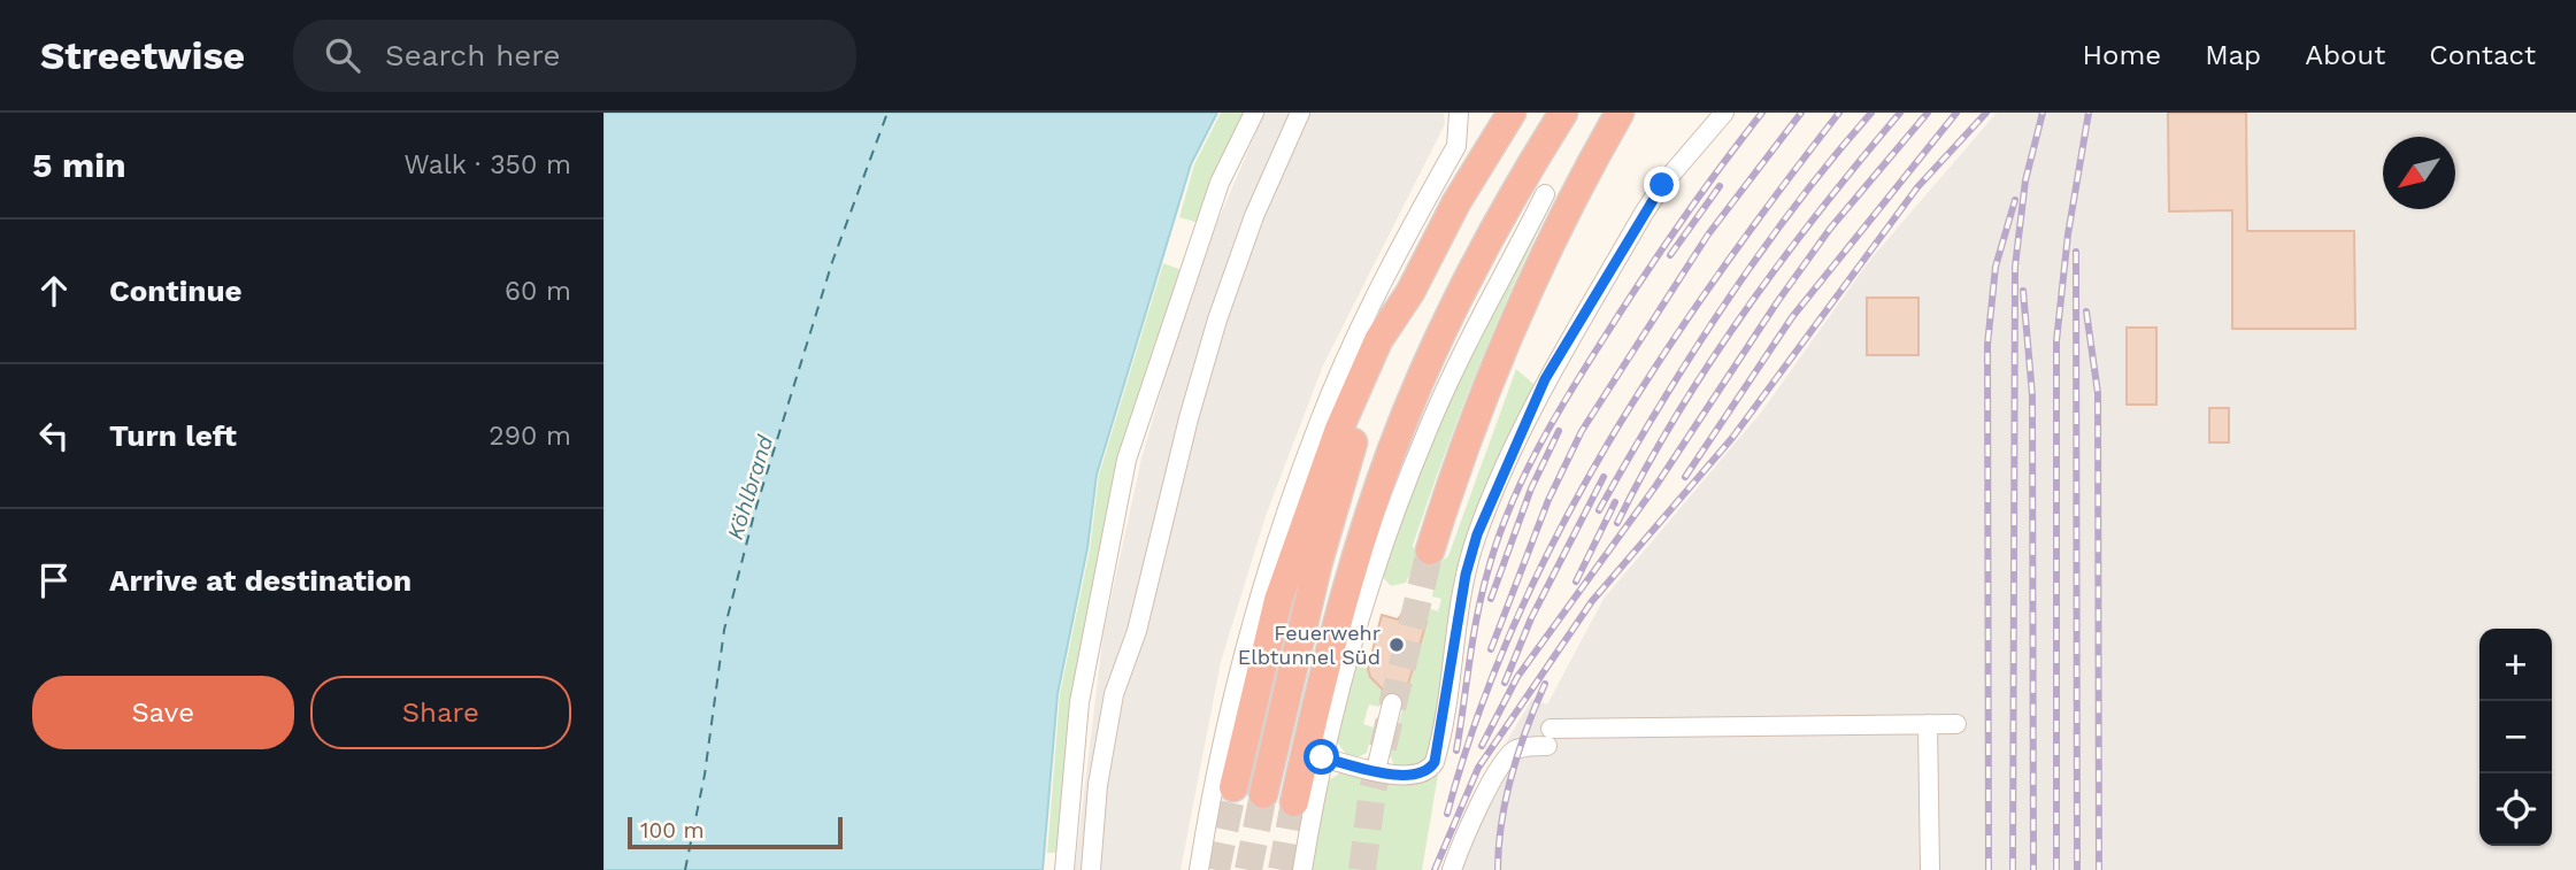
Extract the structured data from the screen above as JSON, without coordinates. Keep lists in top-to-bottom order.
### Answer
{
  "water": ["Köhlbrand"],
  "places": ["Feuerwehr Elbtunnel Süd"],
  "scale_bar": "100 m",
  "north": "bottom left",
  "page": {
    "header": "Streetwise",
    "search": "Search here",
    "nav": [
      "Home",
      "Map",
      "About",
      "Contact"
    ],
    "heading": ["5 min", "Walk · 350 m"],
    "list": [
      ["Continue", "60 m"],
      ["Turn left", "290 m"],
      "Arrive at destination"
    ],
    "map_buttons": ["+", "−"],
    "buttons": ["Save", "Share"],
    "scale": "100 m"
  }
}
